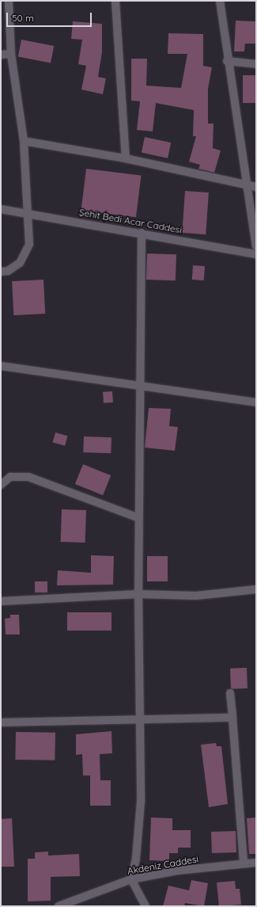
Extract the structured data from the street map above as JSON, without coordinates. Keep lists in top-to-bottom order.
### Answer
{
  "streets": {
    "street": ["Şehit Bedi Acar Caddesi", "Akdeniz Caddesi"]
  },
  "scale_bar": "50 m"
}
